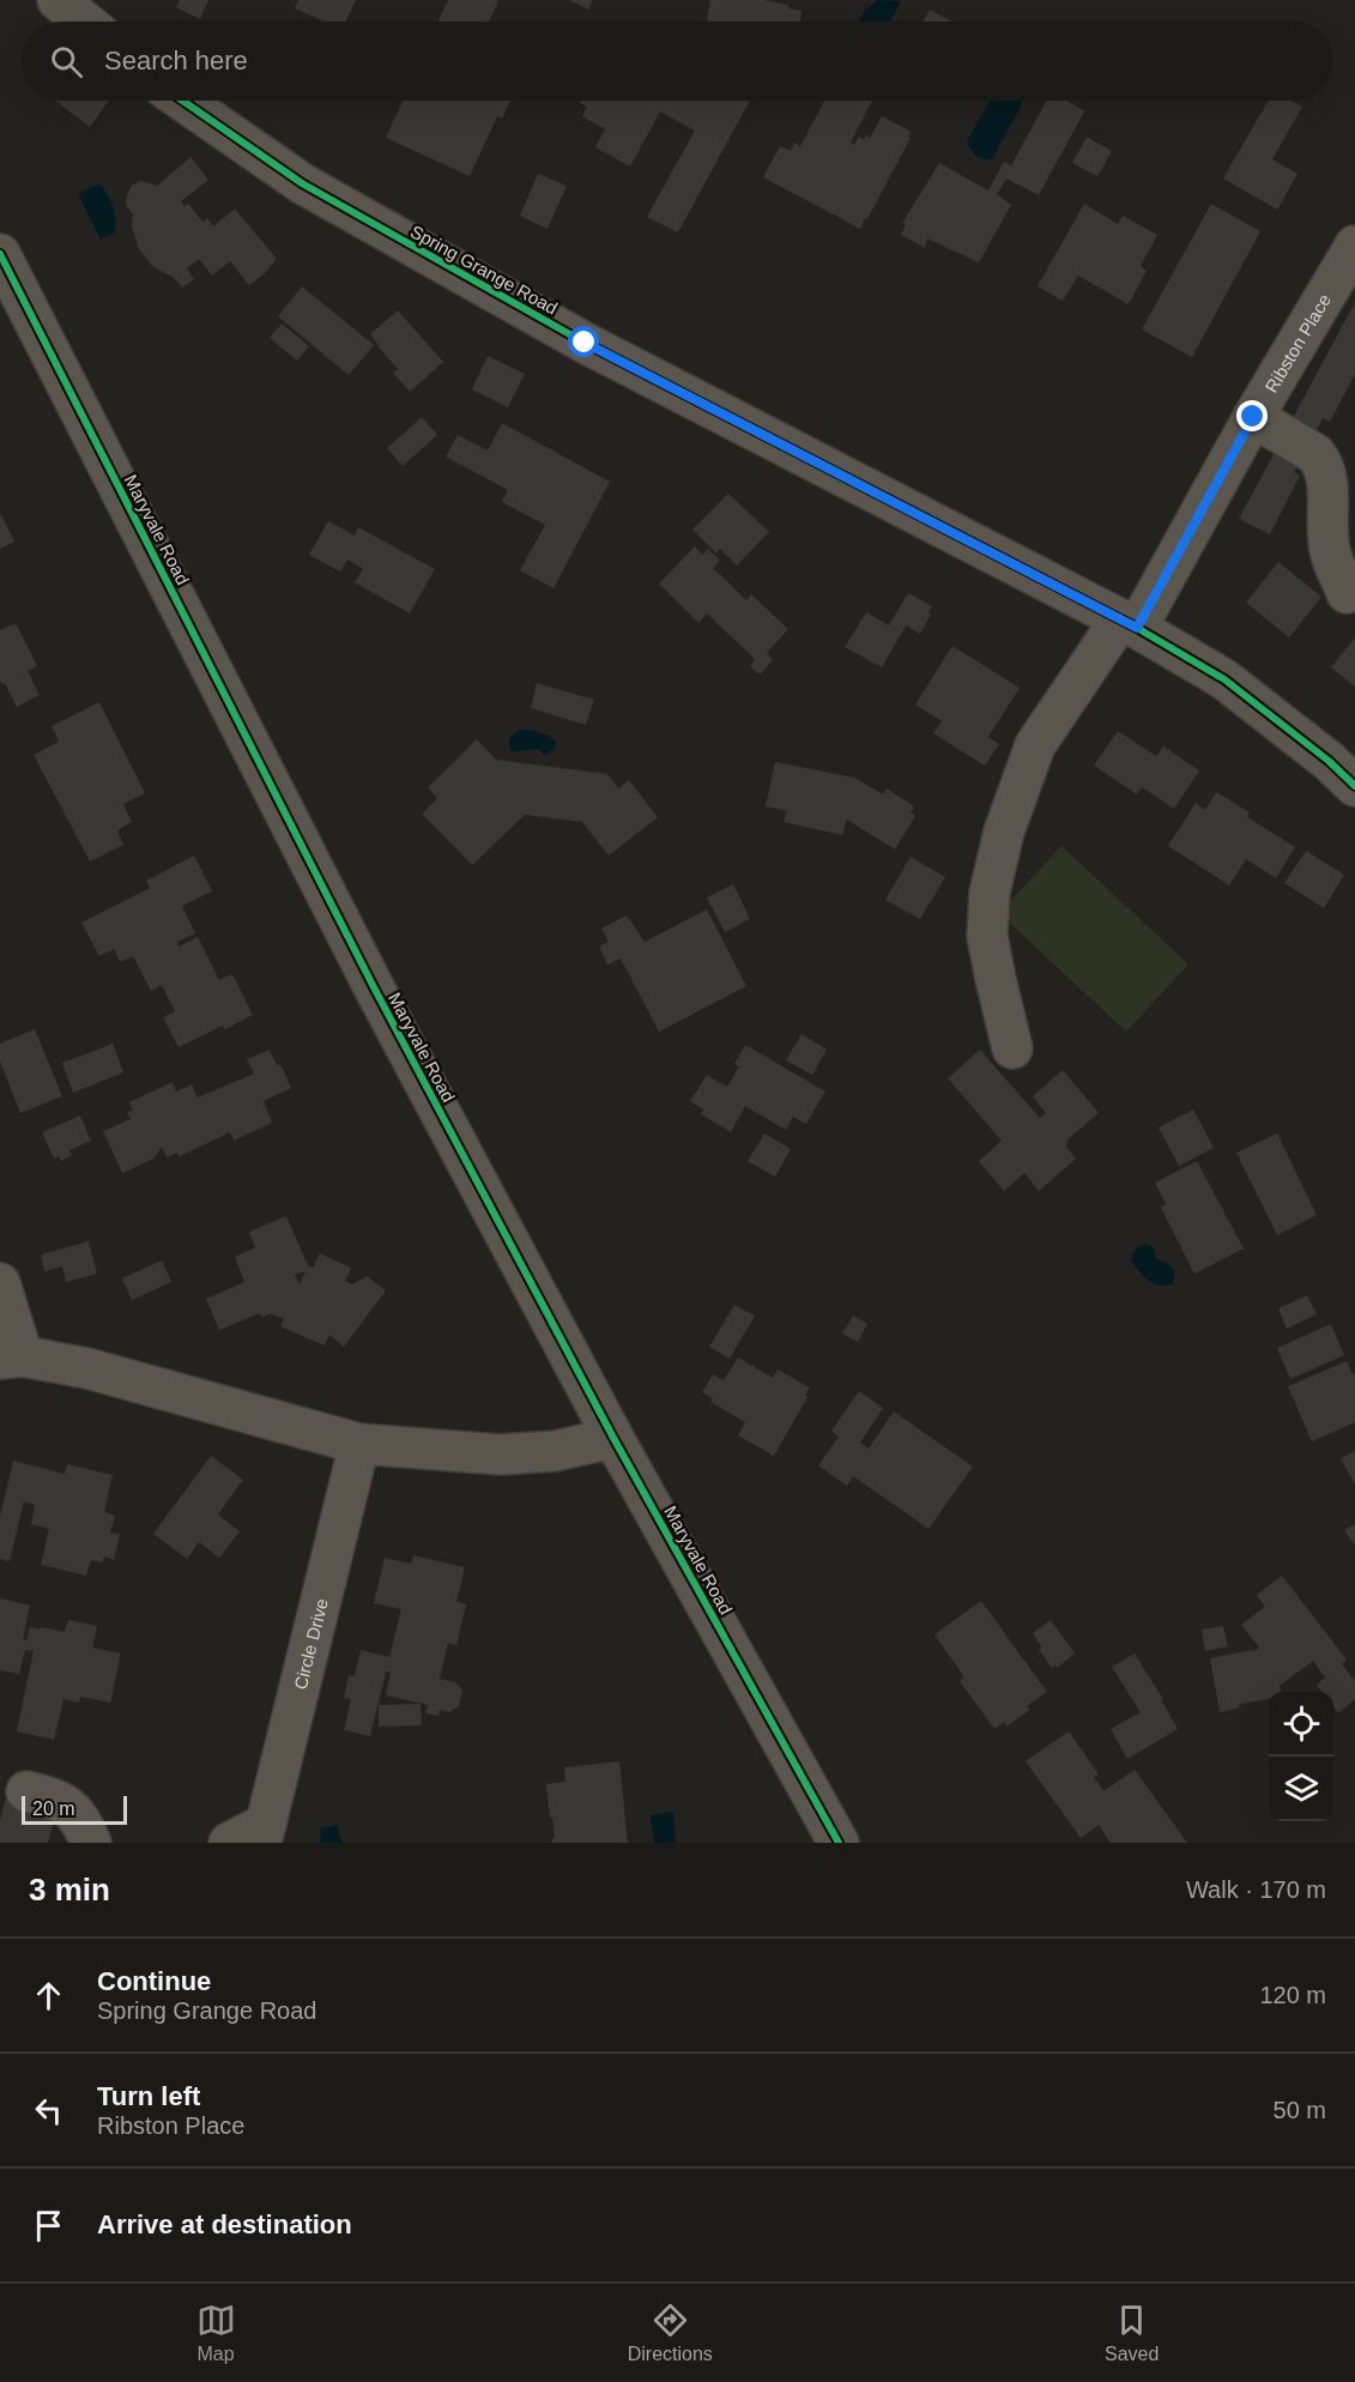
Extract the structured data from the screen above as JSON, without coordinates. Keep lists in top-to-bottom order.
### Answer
{
  "streets": {
    "street": [
      "Spring Grange Road",
      "Ribston Place",
      "Maryvale Road",
      "Circle Drive"
    ]
  },
  "crossings": [
    ["Spring Grange Road", "Ribston Place"]
  ],
  "scale_bar": "20 m",
  "page": {
    "search": "Search here",
    "scale": "20 m",
    "heading": ["3 min", "Walk · 170 m"],
    "list": [
      ["Continue", "Spring Grange Road", "120 m"],
      ["Turn left", "Ribston Place", "50 m"],
      "Arrive at destination"
    ],
    "nav": ["Map", "Directions", "Saved"]
  }
}
